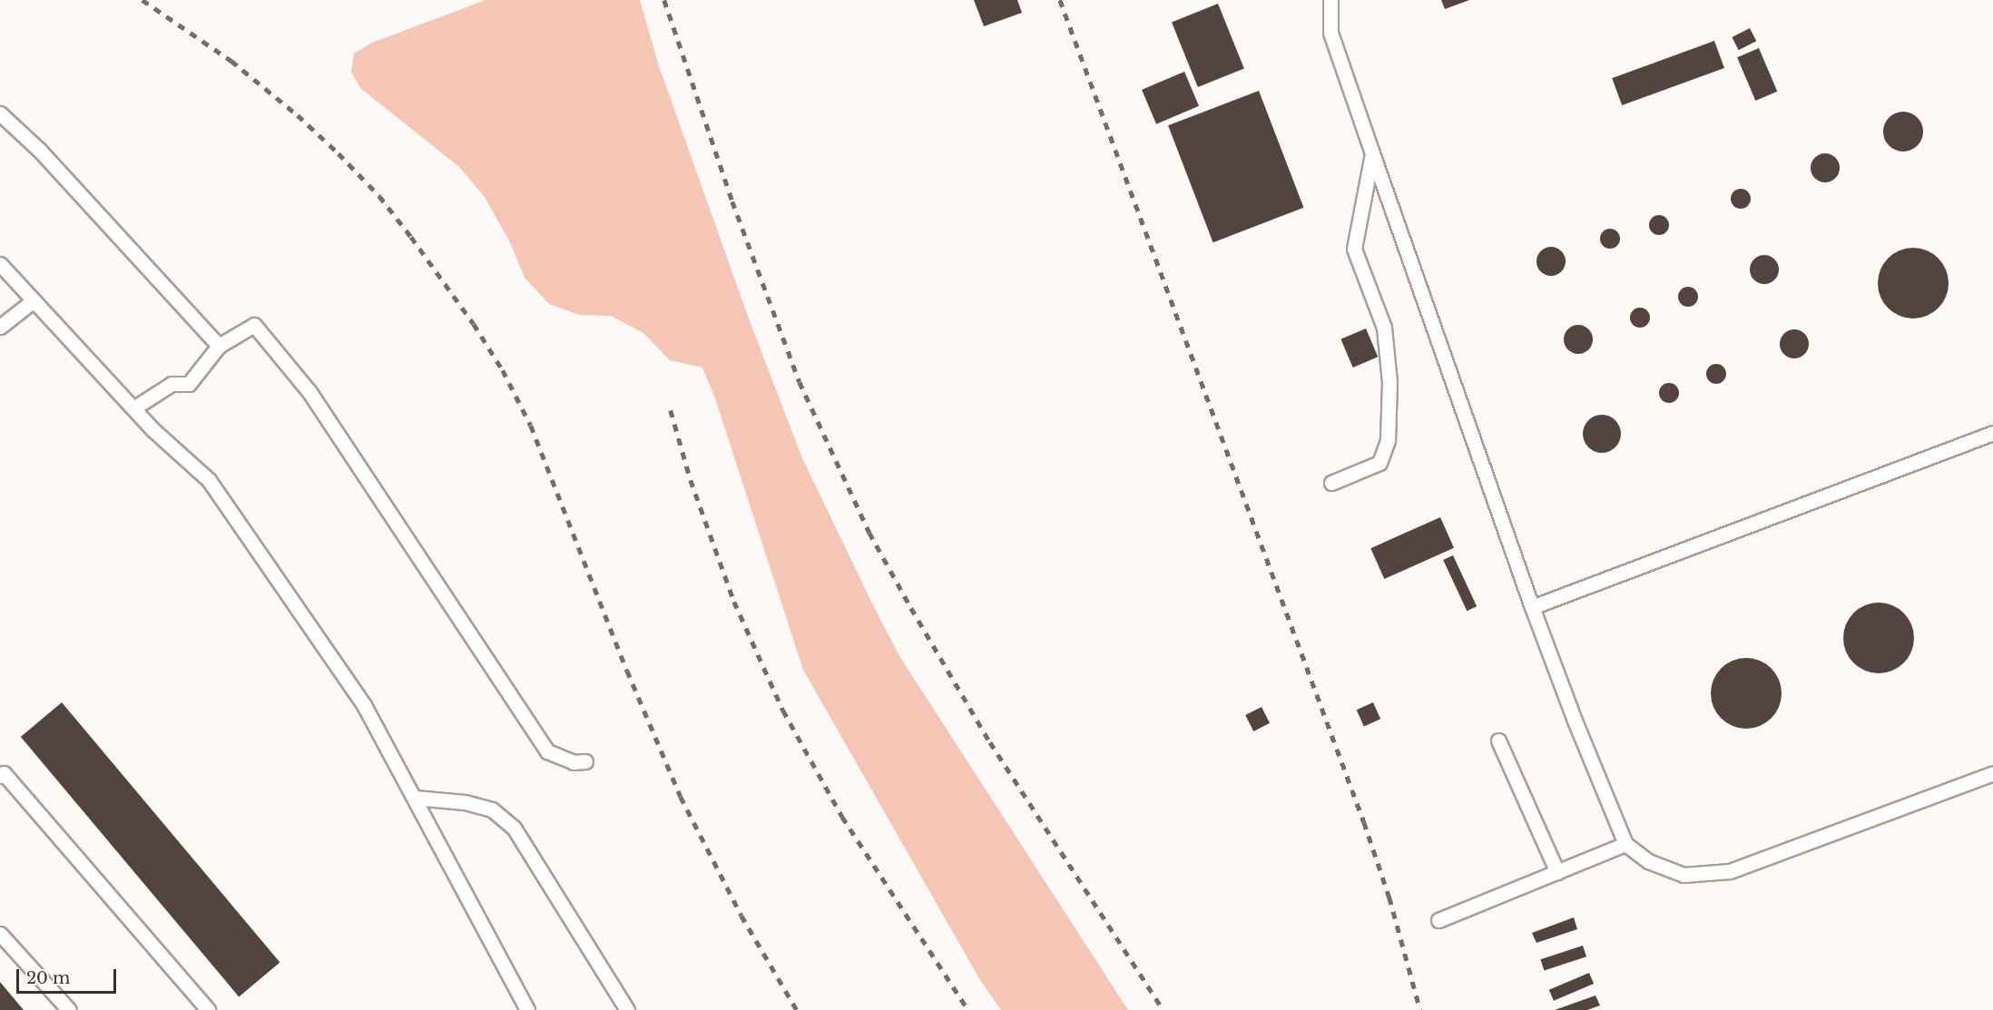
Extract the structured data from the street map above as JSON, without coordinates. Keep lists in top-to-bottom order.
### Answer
{
  "scale_bar": "20 m"
}
